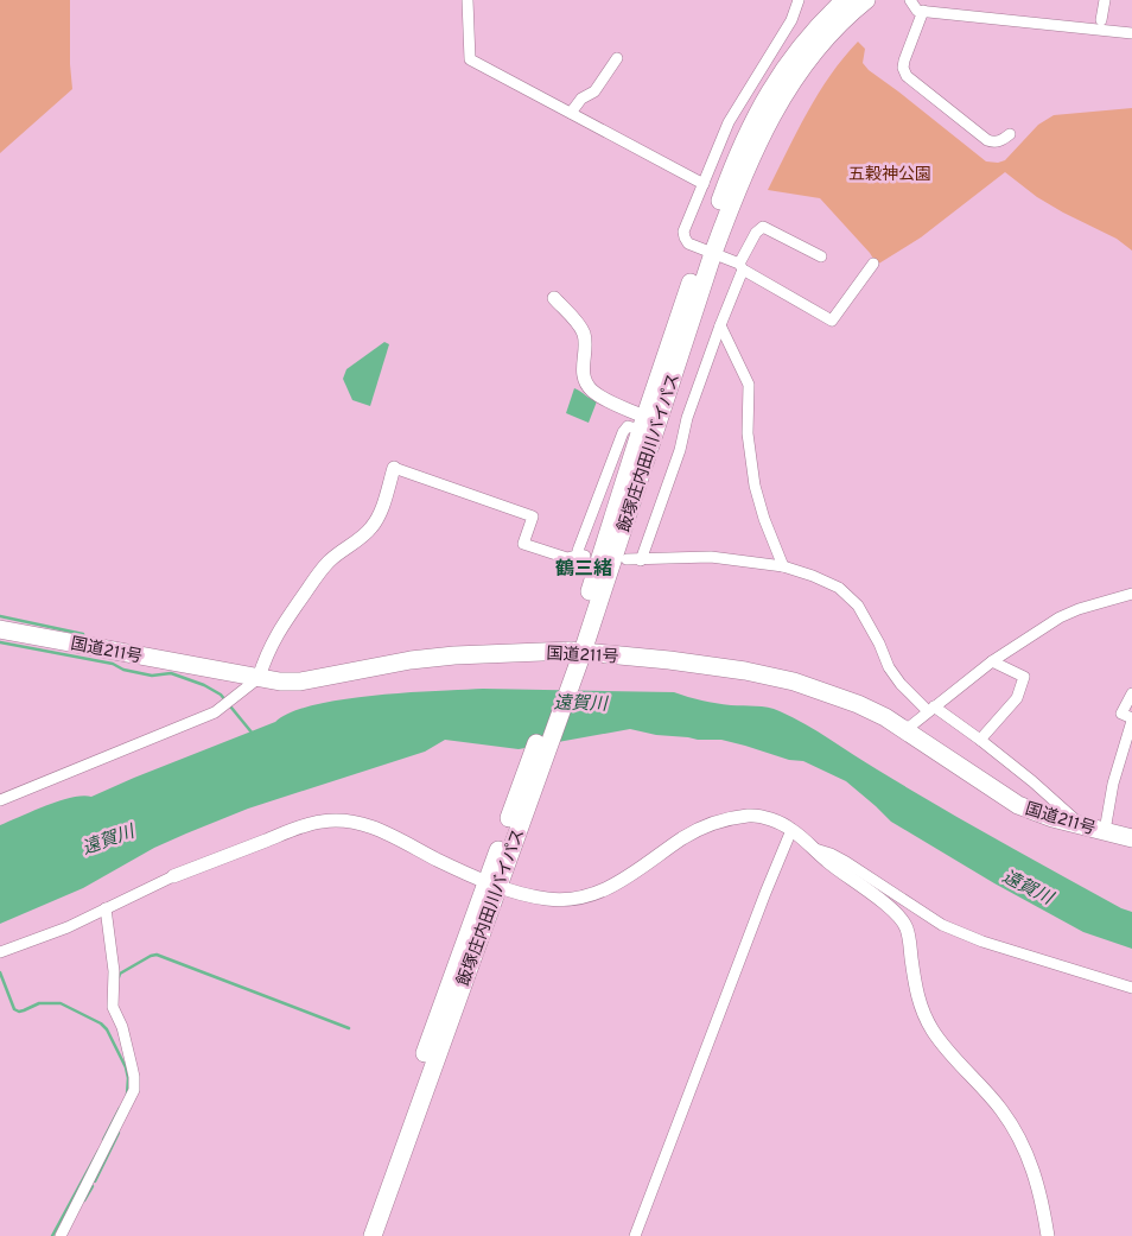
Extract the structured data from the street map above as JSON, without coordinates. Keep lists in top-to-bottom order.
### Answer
{
  "streets": {
    "highway": ["飯塚庄内田川バイパス", "国道211号"]
  },
  "crossings": [
    ["飯塚庄内田川バイパス", "国道211号"]
  ],
  "districts": ["鶴三緒"],
  "water": ["遠賀川"],
  "parks": ["五穀神公園"]
}
